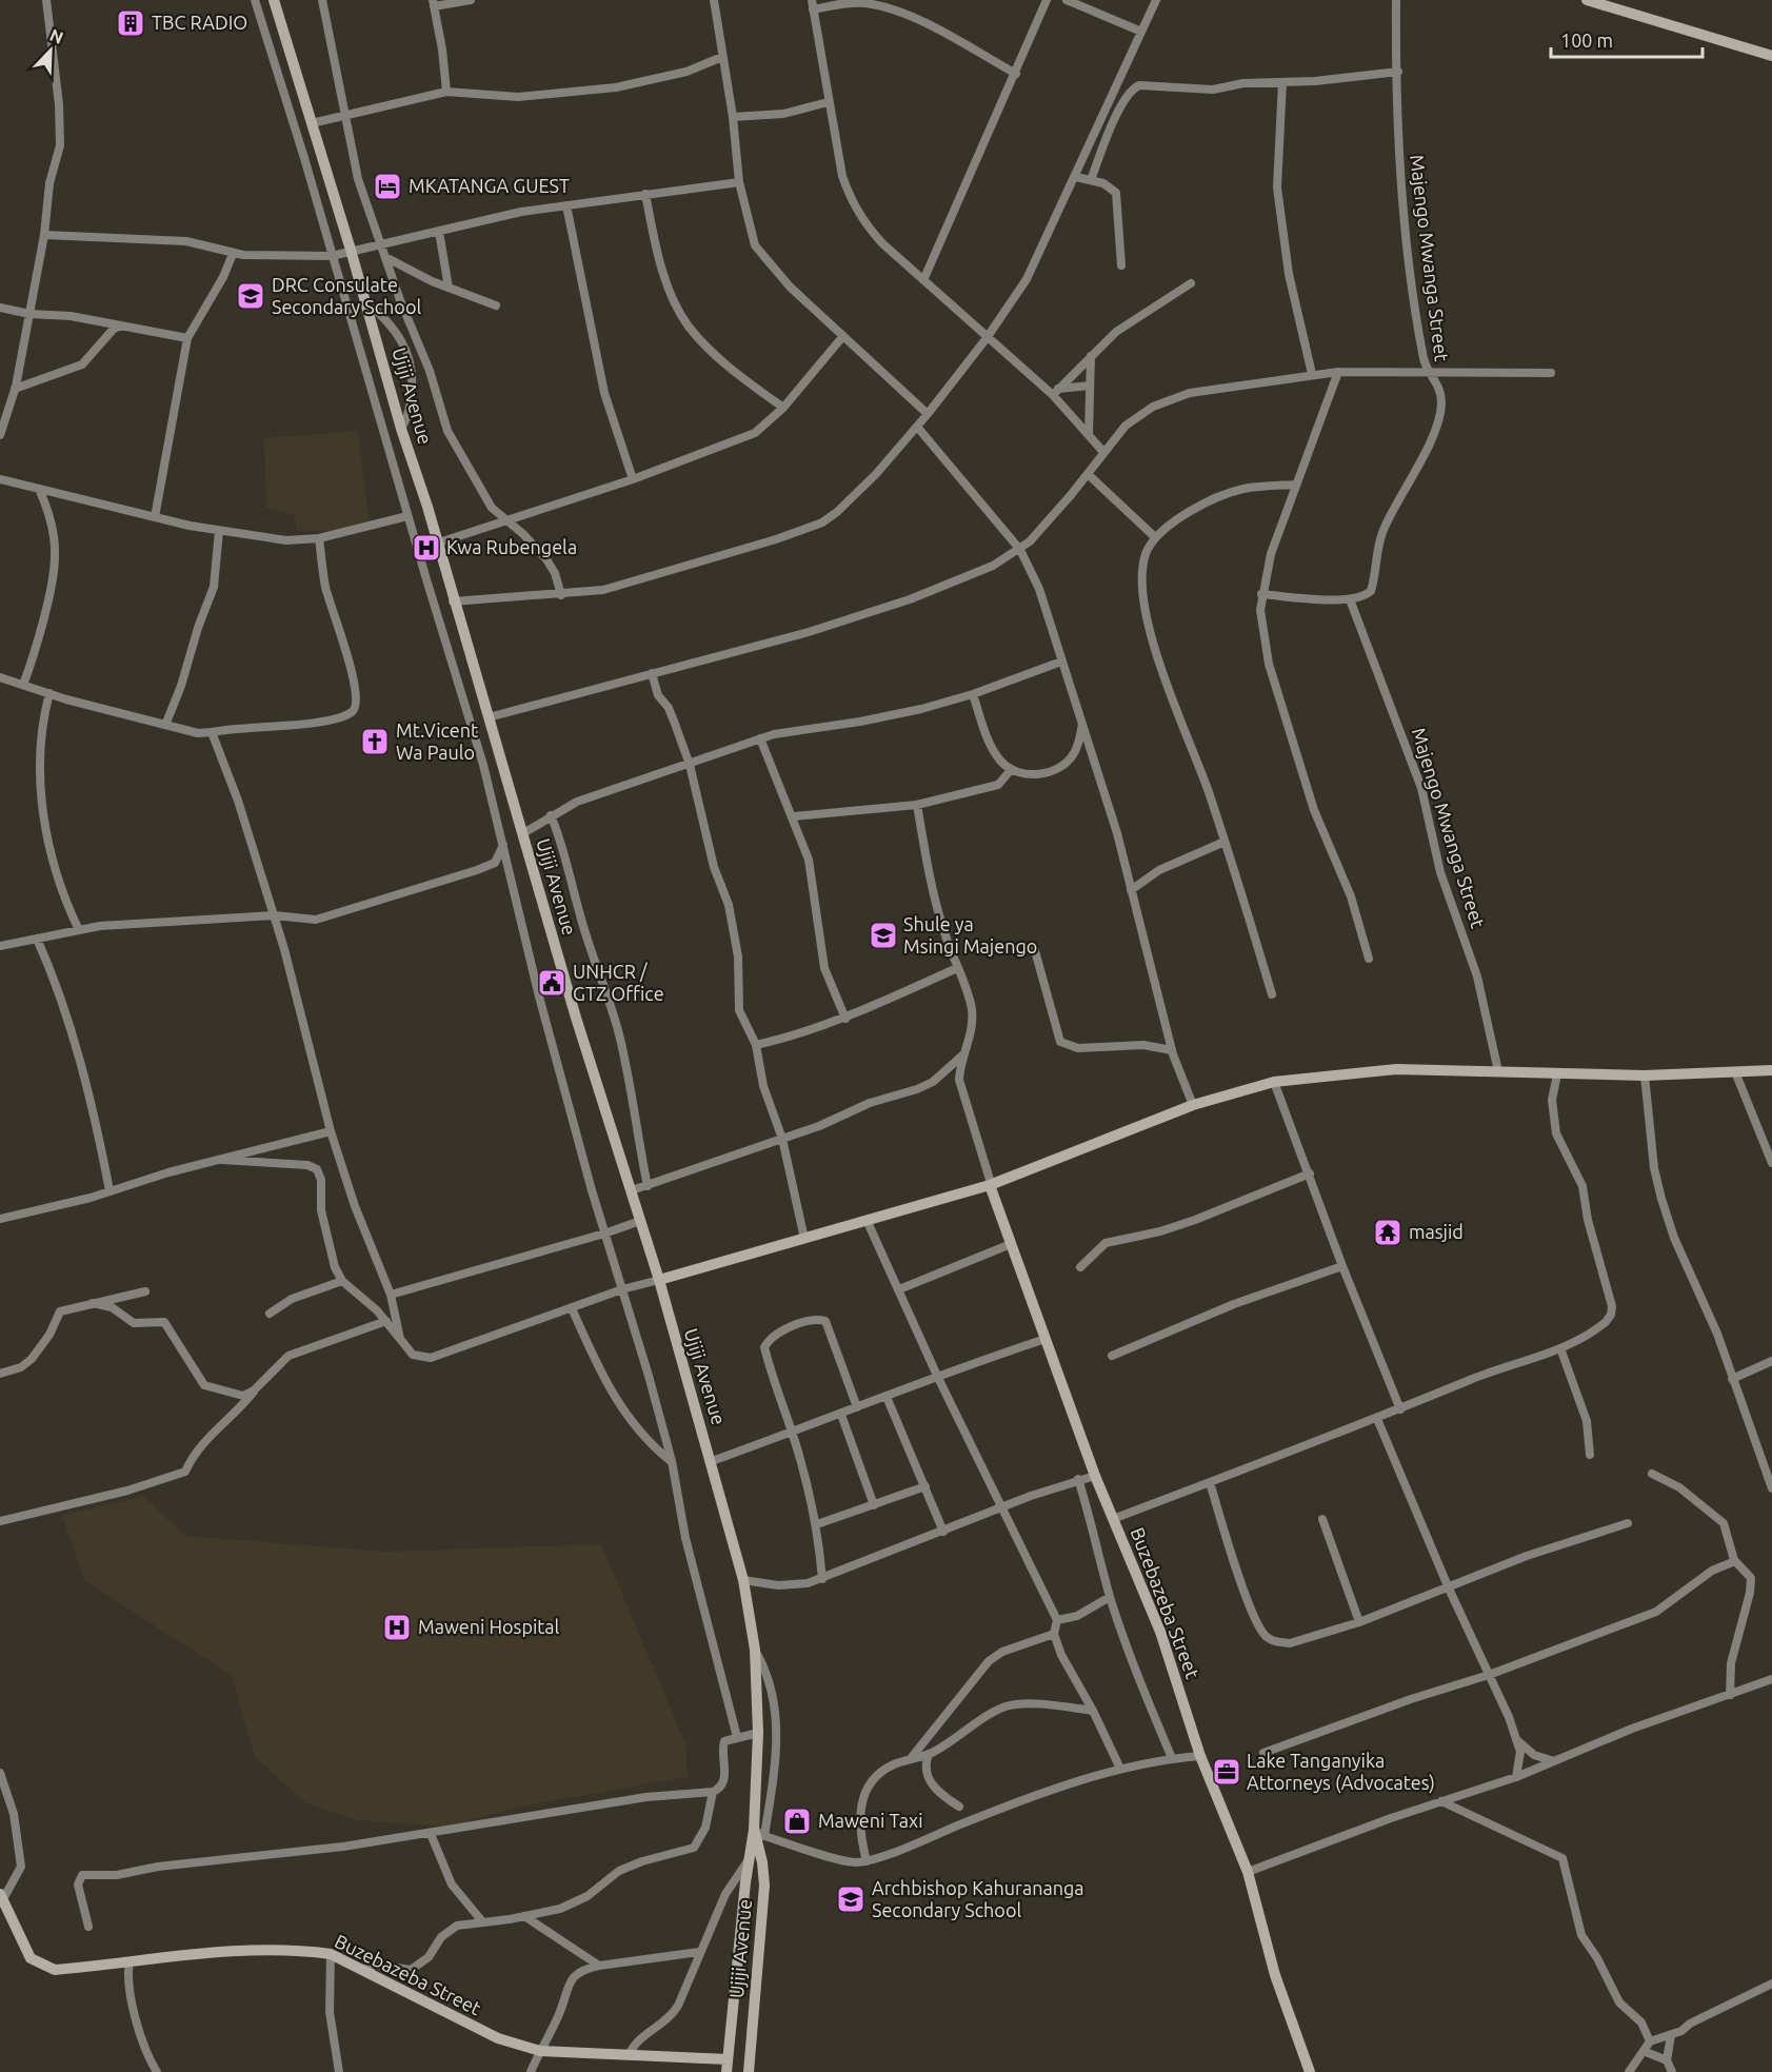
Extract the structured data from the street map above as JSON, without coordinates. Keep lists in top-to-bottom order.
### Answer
{
  "streets": {
    "street": ["Majengo Mwanga Street", "Ujiji Avenue", "Buzebazeba Street"]
  },
  "crossings": [
    ["Ujiji Avenue", "Buzebazeba Street"]
  ],
  "places": {
    "building": ["TBC RADIO"],
    "hotel": ["MKATANGA GUEST"],
    "school or university": ["DRC Consulate Secondary School", "Shule ya Msingi Majengo", "Archbishop Kahurananga Secondary School"],
    "hospital": ["Kwa Rubengela", "Maweni Hospital"],
    "church": ["Mt.Vicent Wa Paulo"],
    "public building": ["UNHCR / GTZ Office"],
    "temple": ["masjid"],
    "office": ["Lake Tanganyika Attorneys (Advocates)"],
    "shop": ["Maweni Taxi"]
  },
  "scale_bar": "100 m",
  "north": "top right"
}
